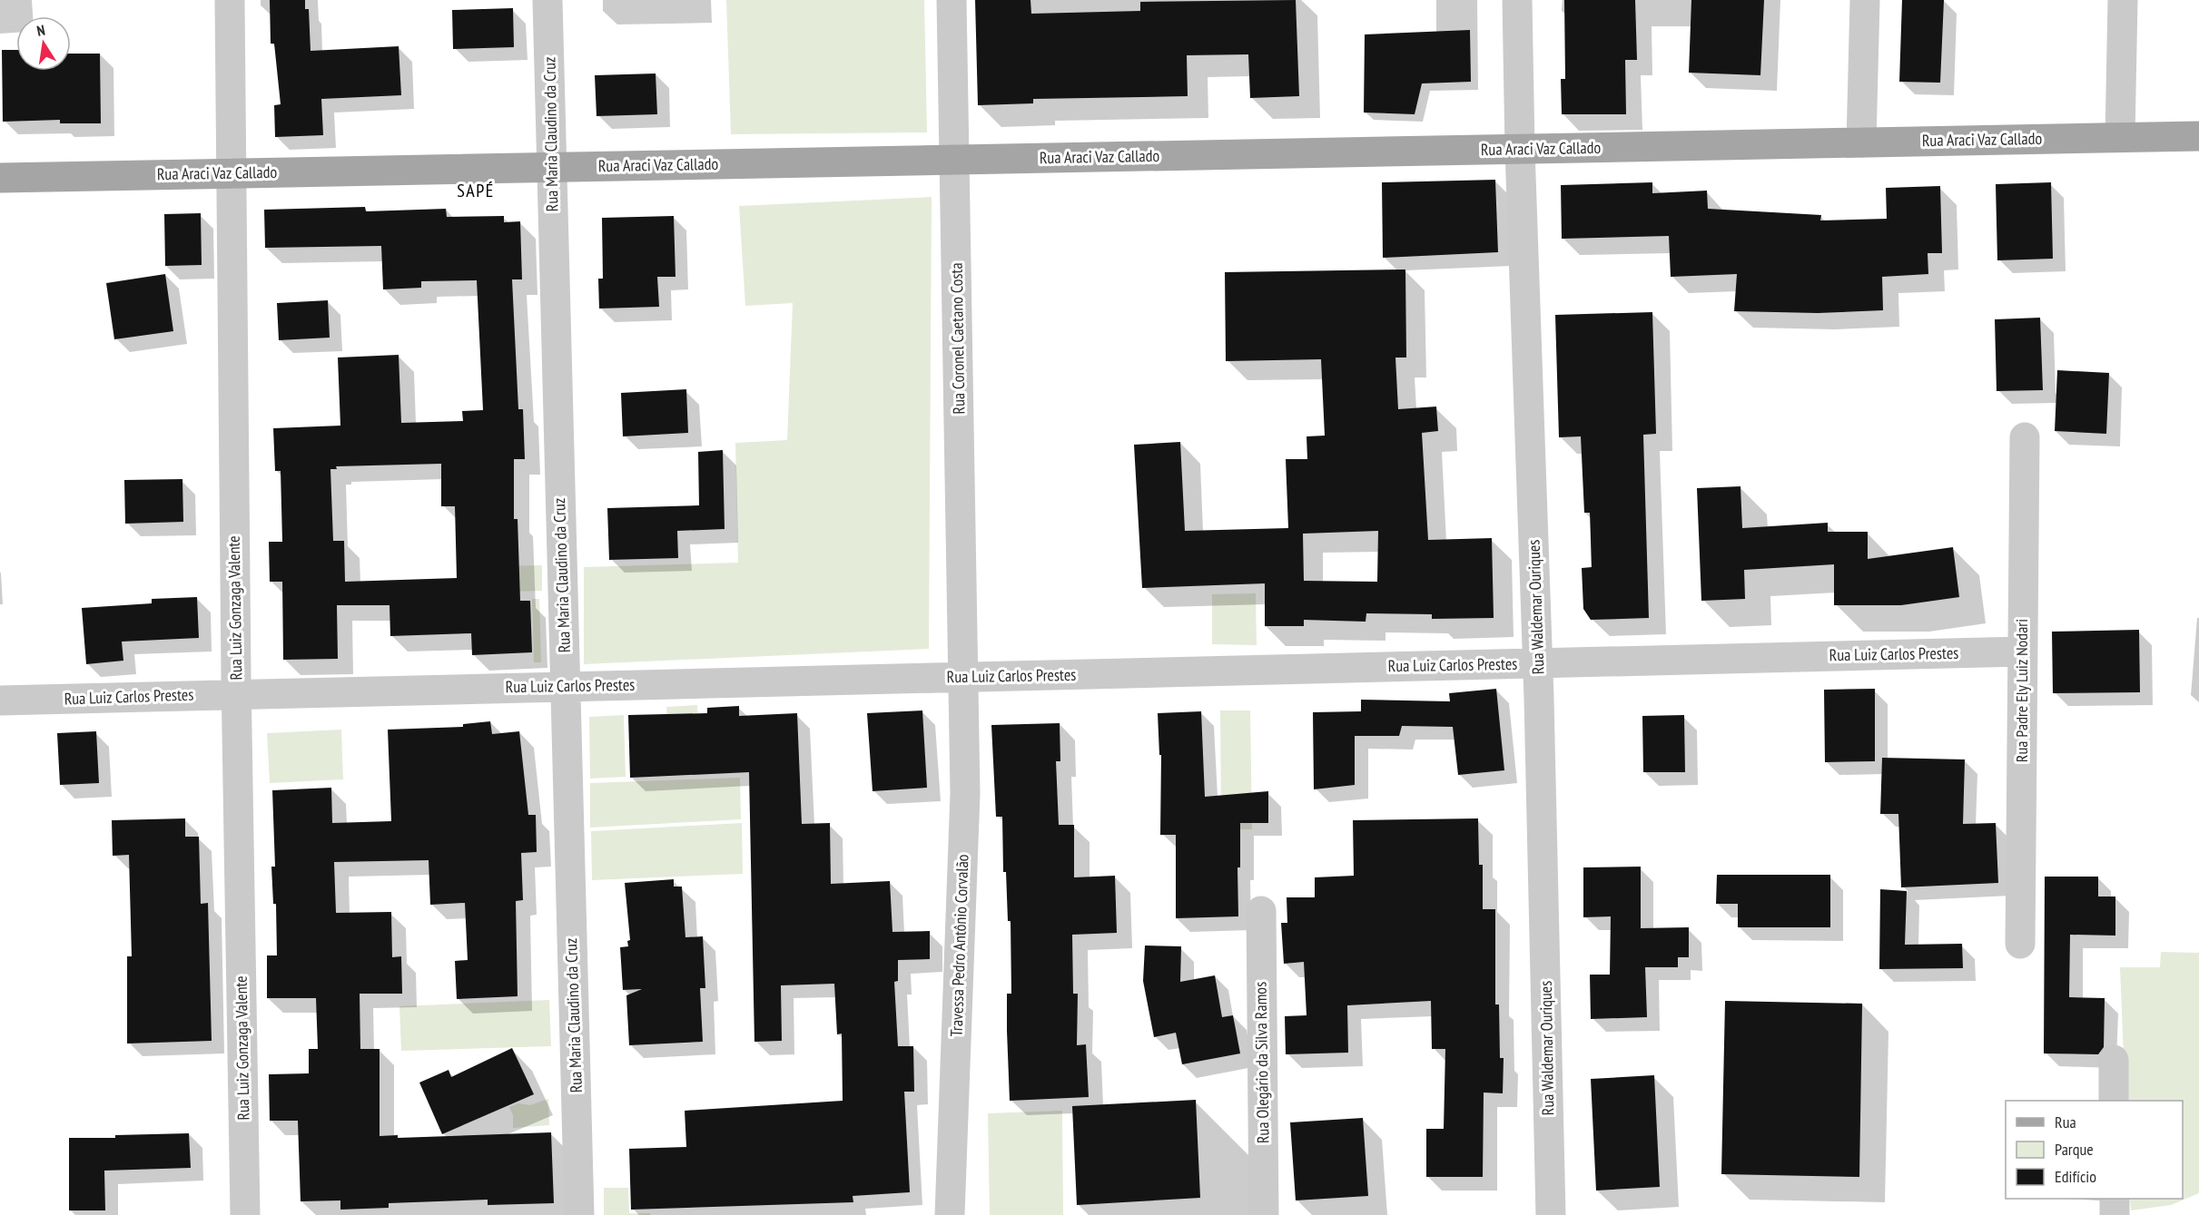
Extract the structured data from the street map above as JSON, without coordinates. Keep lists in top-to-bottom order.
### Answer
{
  "streets": {
    "main road": ["Rua Araci Vaz Callado"],
    "street": [
      "Rua Maria Claudino da Cruz",
      "Rua Coronel Caetano Costa",
      "Rua Waldemar Ouriques",
      "Rua Luiz Gonzaga Valente",
      "Rua Luiz Carlos Prestes",
      "Rua Padre Ely Luiz Nodari",
      "Travessa Pedro Antônio Corvalão",
      "Rua Olegário da Silva Ramos"
    ]
  },
  "crossings": [
    ["Rua Maria Claudino da Cruz", "Rua Araci Vaz Callado"],
    ["Rua Maria Claudino da Cruz", "Rua Luiz Carlos Prestes"],
    ["Rua Araci Vaz Callado", "Rua Coronel Caetano Costa"],
    ["Rua Araci Vaz Callado", "Rua Waldemar Ouriques"],
    ["Rua Araci Vaz Callado", "Rua Luiz Gonzaga Valente"],
    ["Rua Coronel Caetano Costa", "Rua Luiz Carlos Prestes"],
    ["Rua Coronel Caetano Costa", "Travessa Pedro Antônio Corvalão"],
    ["Rua Waldemar Ouriques", "Rua Luiz Carlos Prestes"],
    ["Rua Luiz Gonzaga Valente", "Rua Luiz Carlos Prestes"],
    ["Rua Luiz Carlos Prestes", "Rua Padre Ely Luiz Nodari"],
    ["Rua Luiz Carlos Prestes", "Travessa Pedro Antônio Corvalão"]
  ],
  "districts": ["SAPÉ"],
  "legend": ["Rua", "Parque", "Edifício"],
  "north": "top"
}
